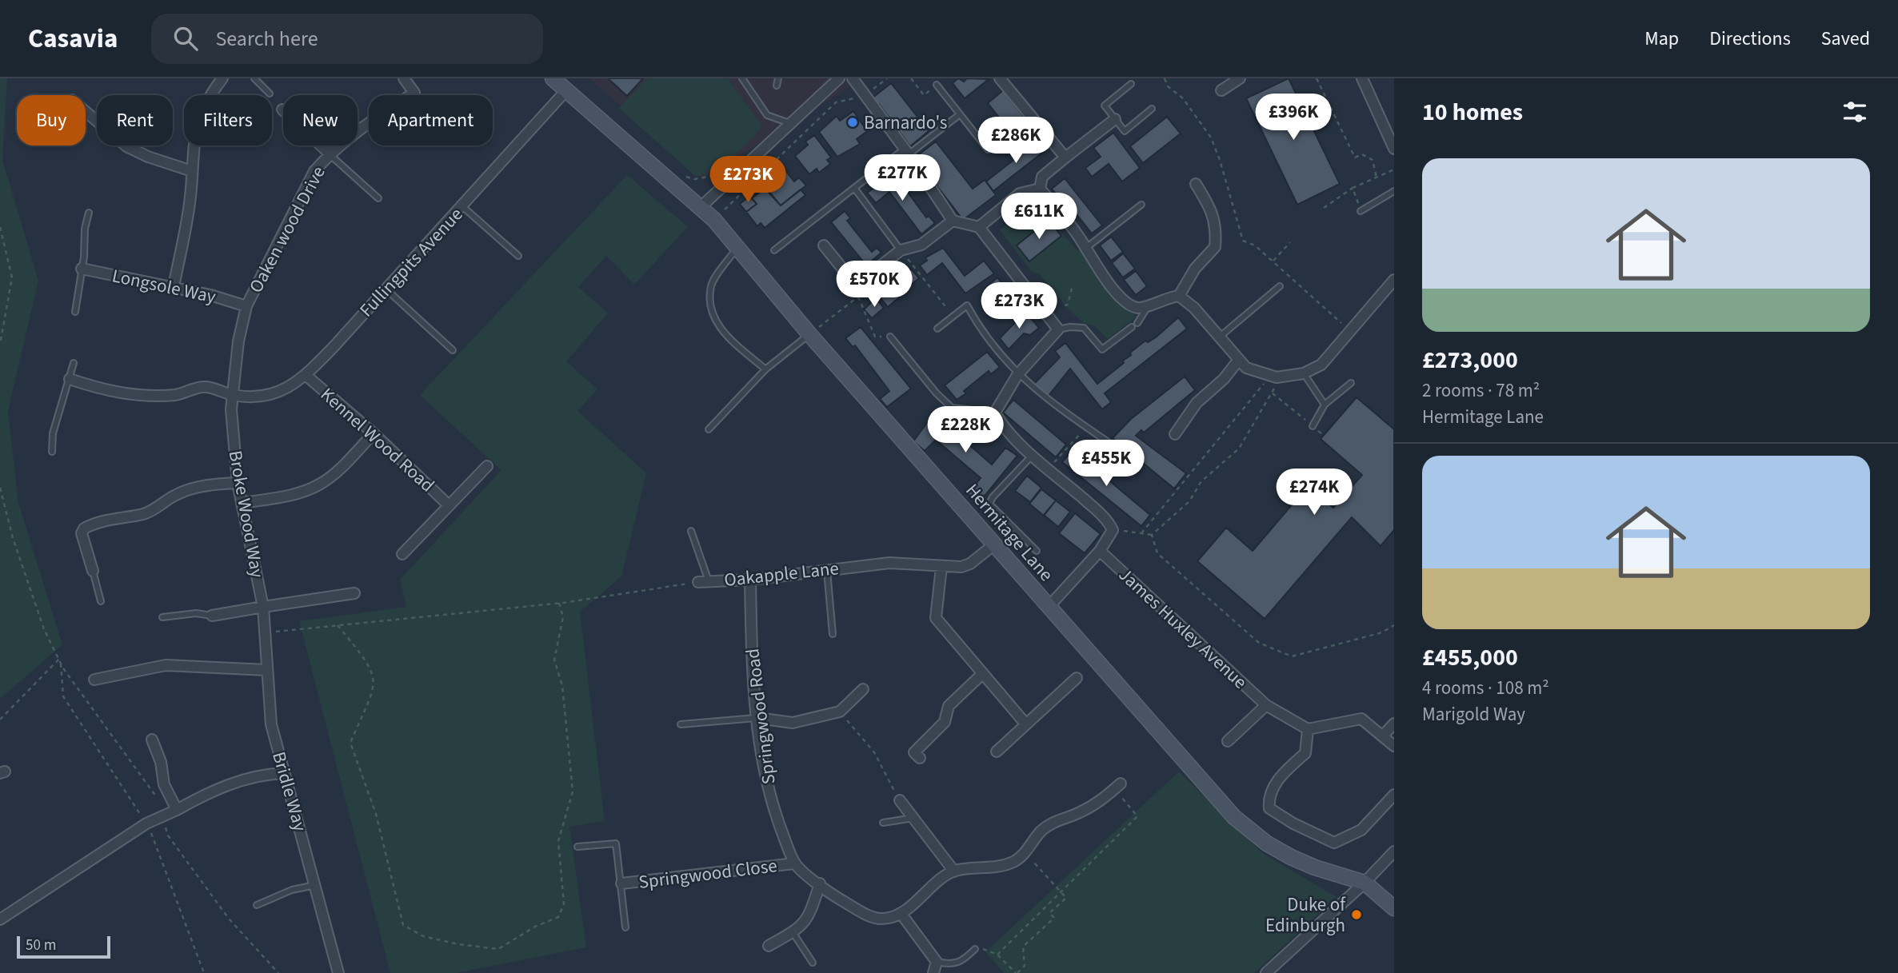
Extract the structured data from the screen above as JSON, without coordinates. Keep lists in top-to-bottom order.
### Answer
{
  "streets": {
    "main road": ["Hermitage Lane"],
    "street": [
      "Oaken wood Drive",
      "Fullingpits Avenue",
      "Longsole Way",
      "Kennel Wood Road",
      "Broke Wood Way",
      "Oakapple Lane",
      "James Huxley Avenue",
      "Springwood Road",
      "Bridle Way",
      "Springwood Close"
    ]
  },
  "crossings": [
    ["Oaken wood Drive", "Fullingpits Avenue"],
    ["Oaken wood Drive", "Longsole Way"],
    ["Oaken wood Drive", "Broke Wood Way"],
    ["Fullingpits Avenue", "Kennel Wood Road"],
    ["Fullingpits Avenue", "Broke Wood Way"],
    ["Fullingpits Avenue", "Hermitage Lane"],
    ["Broke Wood Way", "Bridle Way"],
    ["Hermitage Lane", "Oakapple Lane"],
    ["Oakapple Lane", "Springwood Road"],
    ["Oakapple Lane", "Bridle Way"],
    ["Springwood Road", "Springwood Close"]
  ],
  "places": ["Barnardo's", "Duke of Edinburgh"],
  "scale_bar": "50 m",
  "page": {
    "header": "Casavia",
    "search": "Search here",
    "nav": ["Map", "Directions", "Saved"],
    "heading": "10 homes",
    "price": [
      "£396K",
      "£286K",
      "£277K",
      "£273K",
      "£611K",
      "£570K",
      "£273K",
      "£228K",
      "£455K",
      "£274K"
    ],
    "chip": [
      "Buy",
      "Rent",
      "Filters",
      "New",
      "Apartment"
    ],
    "list": [
      {
        "name": "£273,000",
        "note": "2 rooms · 78 m² · Hermitage Lane"
      },
      {
        "name": "£455,000",
        "note": "4 rooms · 108 m² · Marigold Way"
      }
    ],
    "scale": "50 m"
  }
}
